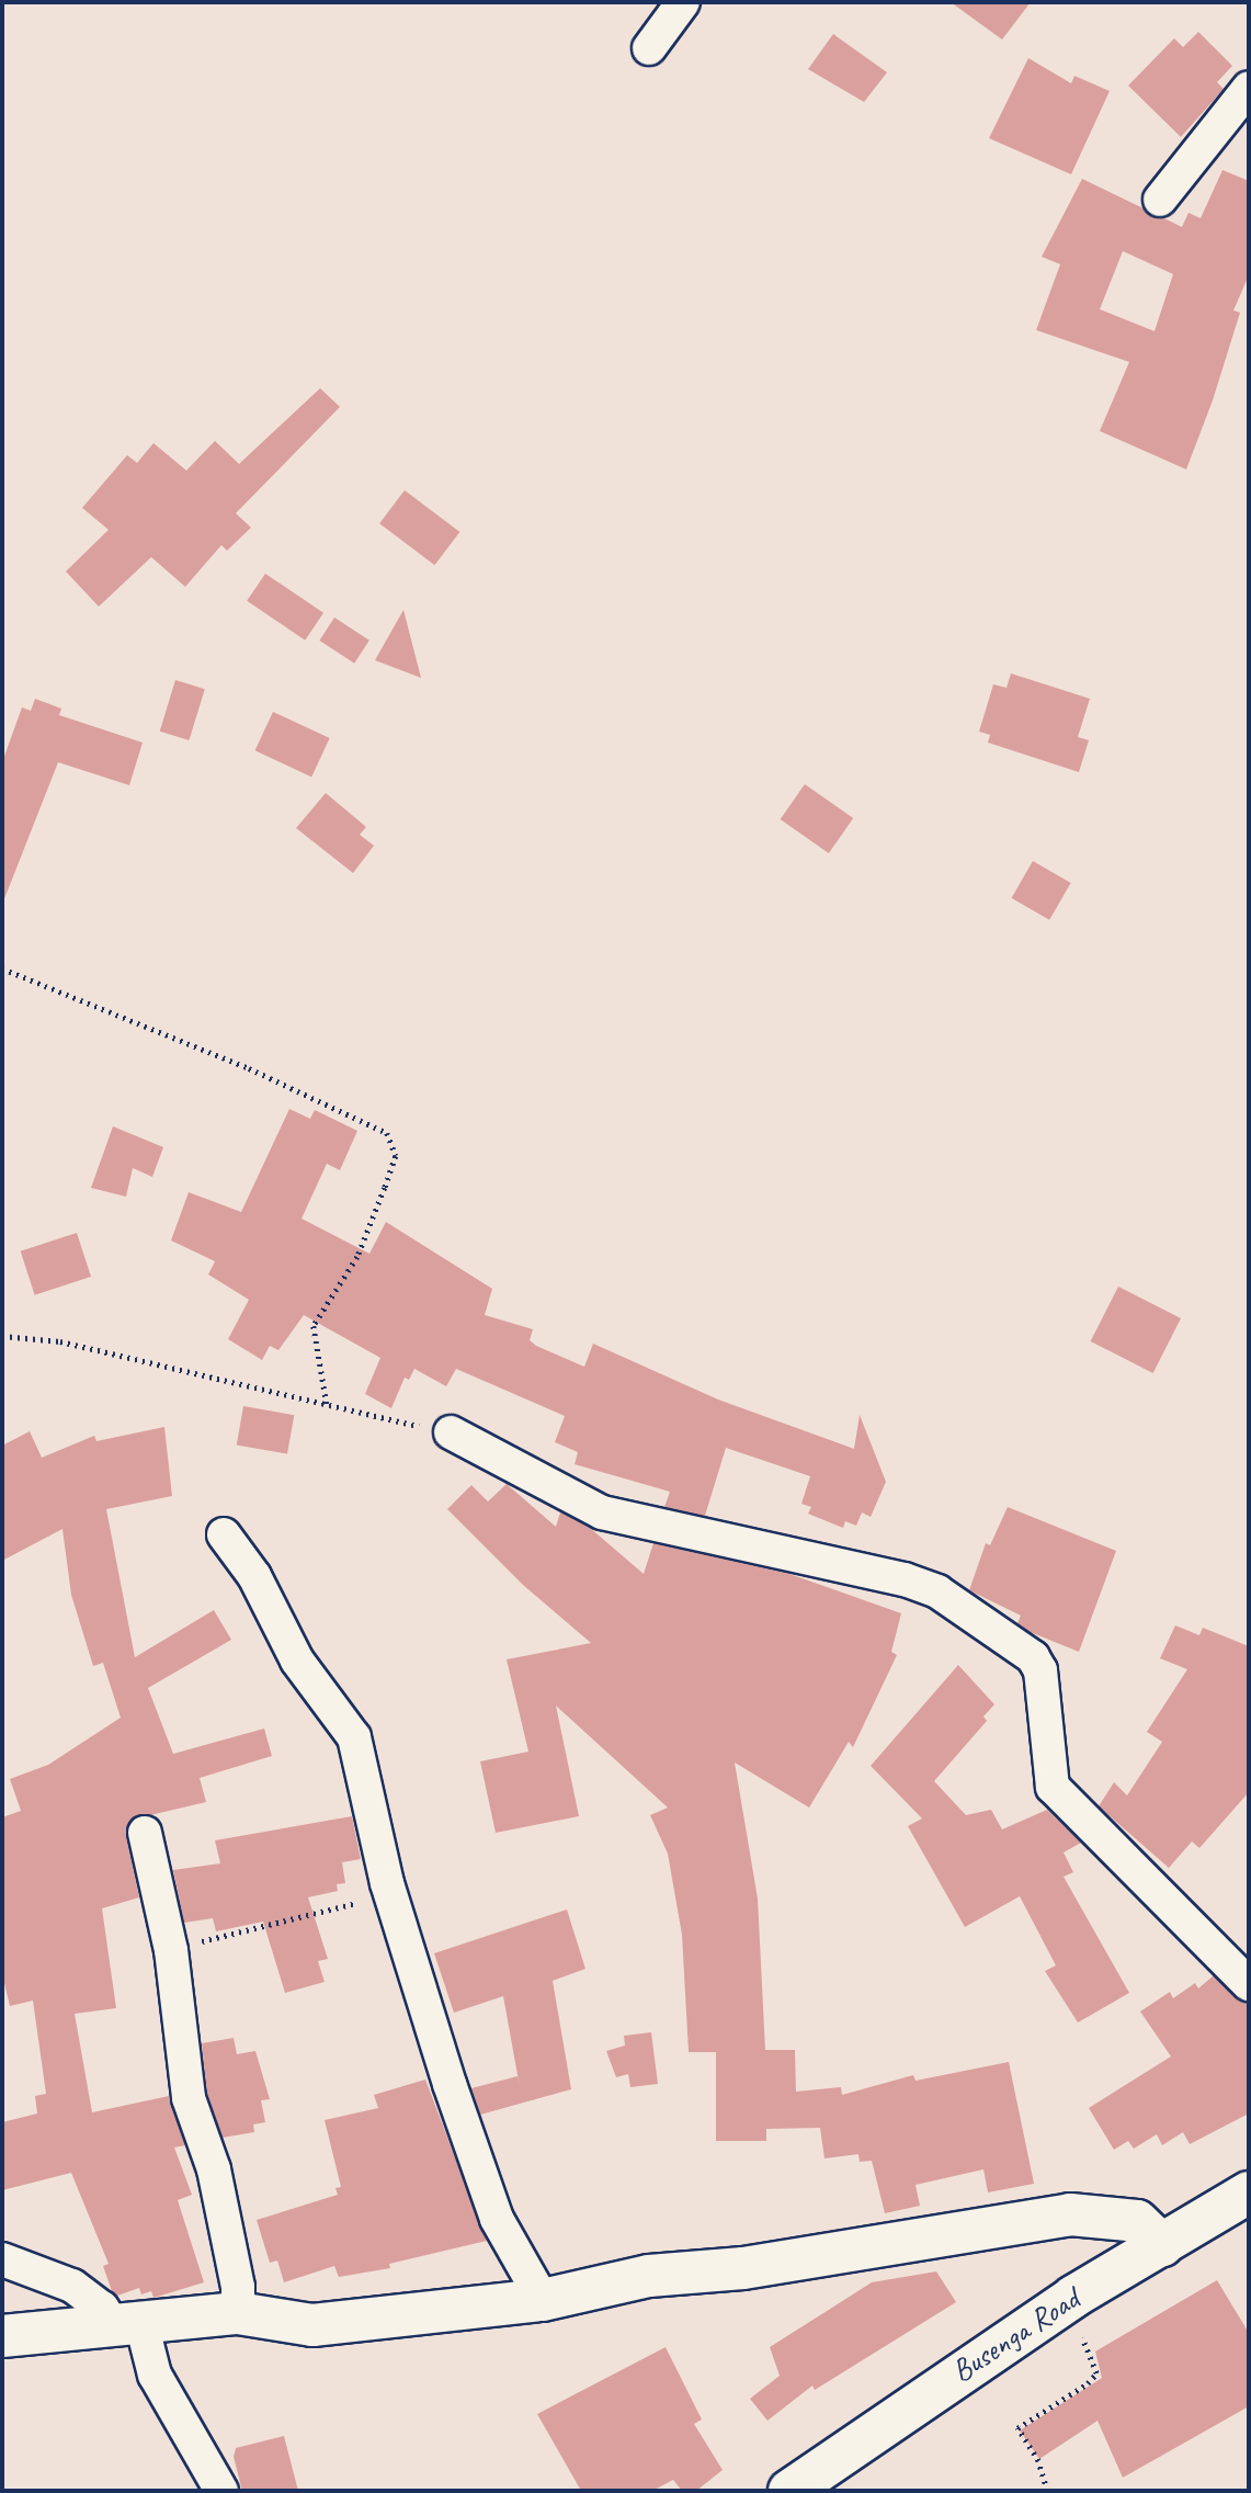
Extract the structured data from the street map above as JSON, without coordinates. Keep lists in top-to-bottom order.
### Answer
{
  "streets": {
    "street": ["Busenga Road"]
  }
}
